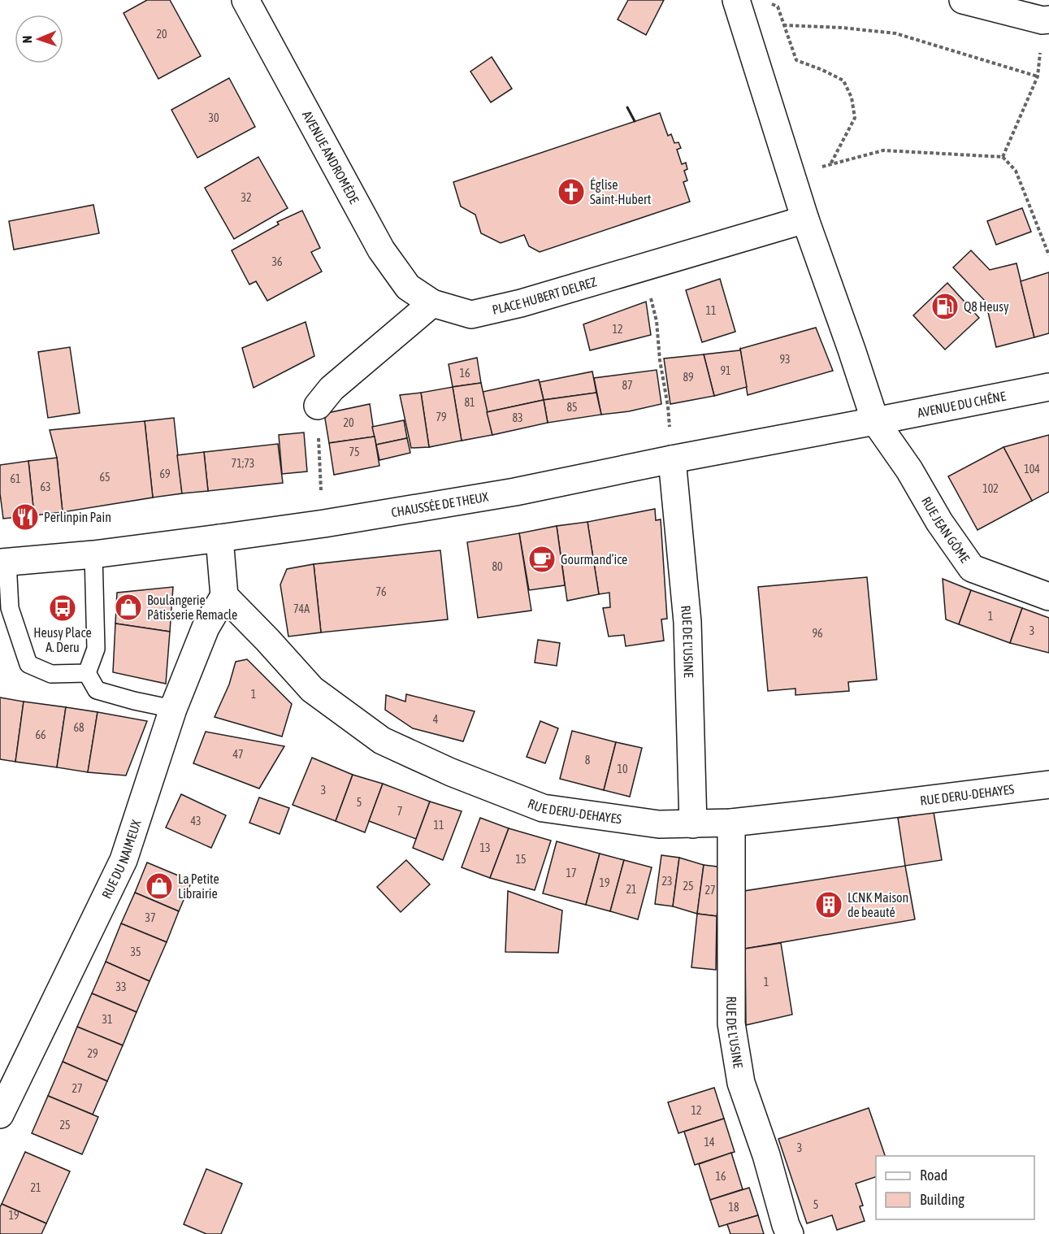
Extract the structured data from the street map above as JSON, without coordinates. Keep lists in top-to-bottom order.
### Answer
{
  "streets": {
    "street": [
      "AVENUE ANDROMÈDE",
      "PLACE HUBERT DELREZ",
      "AVENUE DU CHÊNE",
      "CHAUSSÉE DE THEUX",
      "RUE JEAN GÔME",
      "RUE DE L'USINE",
      "RUE DERU-DEHAYES",
      "RUE DU NAIMEUX"
    ]
  },
  "crossings": [
    ["AVENUE ANDROMÈDE", "PLACE HUBERT DELREZ"],
    ["AVENUE DU CHÊNE", "CHAUSSÉE DE THEUX"],
    ["AVENUE DU CHÊNE", "RUE JEAN GÔME"],
    ["CHAUSSÉE DE THEUX", "RUE JEAN GÔME"],
    ["CHAUSSÉE DE THEUX", "RUE DE L'USINE"],
    ["RUE DE L'USINE", "RUE DERU-DEHAYES"],
    ["RUE DERU-DEHAYES", "RUE DU NAIMEUX"]
  ],
  "places": {
    "church": ["Église Saint-Hubert"],
    "fuel station": ["Q8 Heusy"],
    "restaurant": ["Perlinpin Pain"],
    "cafe": ["Gourmand’ice"],
    "shop": ["Boulangerie Pâtisserie Remacle", "La Petite Librairie"],
    "bus stop": ["Heusy Place A. Deru"],
    "building": ["LCNK Maison de beauté"]
  },
  "house_numbers": [
    "20",
    "30",
    "32",
    "36",
    "11",
    "12",
    "93",
    "91",
    "16",
    "89",
    "87",
    "81",
    "85",
    "79",
    "83",
    "20",
    "75",
    "71;73",
    "104",
    "69",
    "65",
    "61",
    "63",
    "102",
    "80",
    "76",
    "74A",
    "1",
    "3",
    "96",
    "1",
    "4",
    "68",
    "66",
    "47",
    "8",
    "10",
    "3",
    "5",
    "7",
    "43",
    "11",
    "13",
    "15",
    "17",
    "23",
    "19",
    "25",
    "21",
    "27",
    "37",
    "35",
    "1",
    "33",
    "31",
    "29",
    "27",
    "12",
    "25",
    "14",
    "3",
    "16",
    "21",
    "5",
    "18",
    "19"
  ],
  "legend": ["Road", "Building"],
  "north": "left"
}
